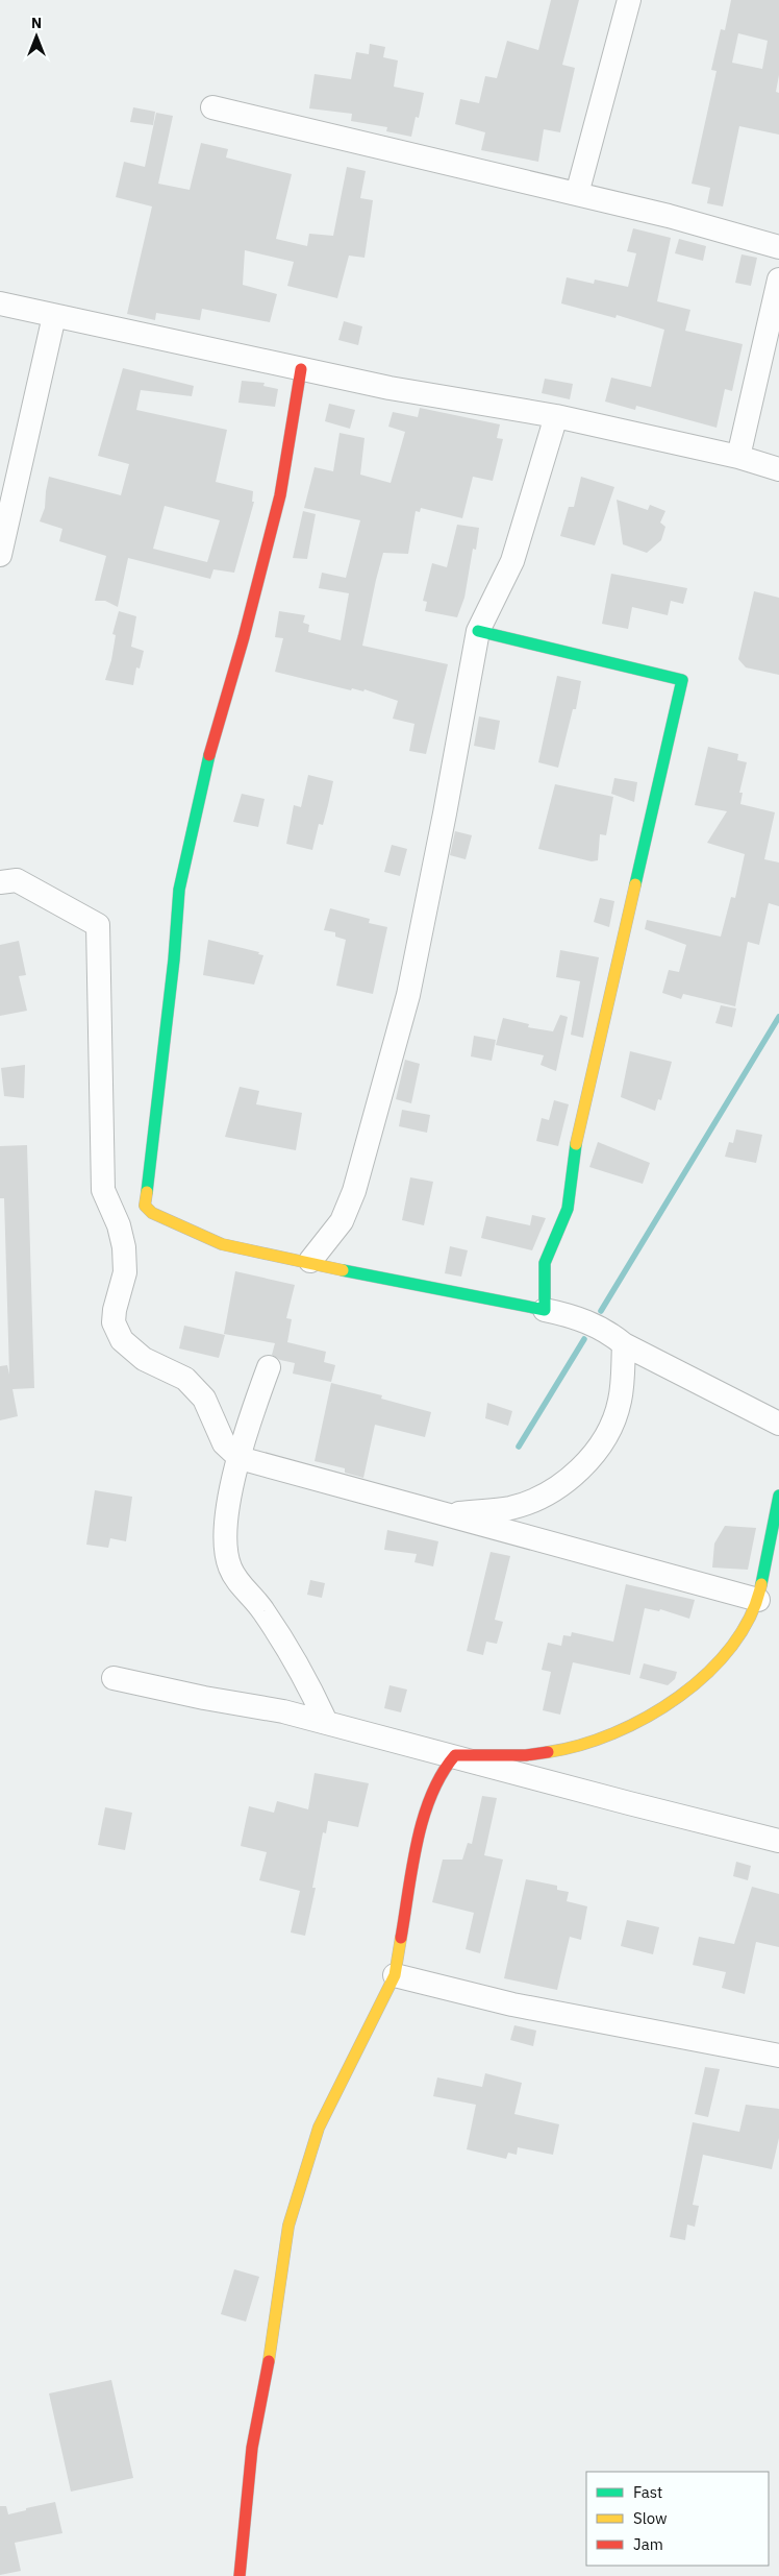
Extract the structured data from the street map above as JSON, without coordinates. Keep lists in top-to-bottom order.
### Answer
{
  "legend": ["Fast", "Slow", "Jam"],
  "north": "top"
}
